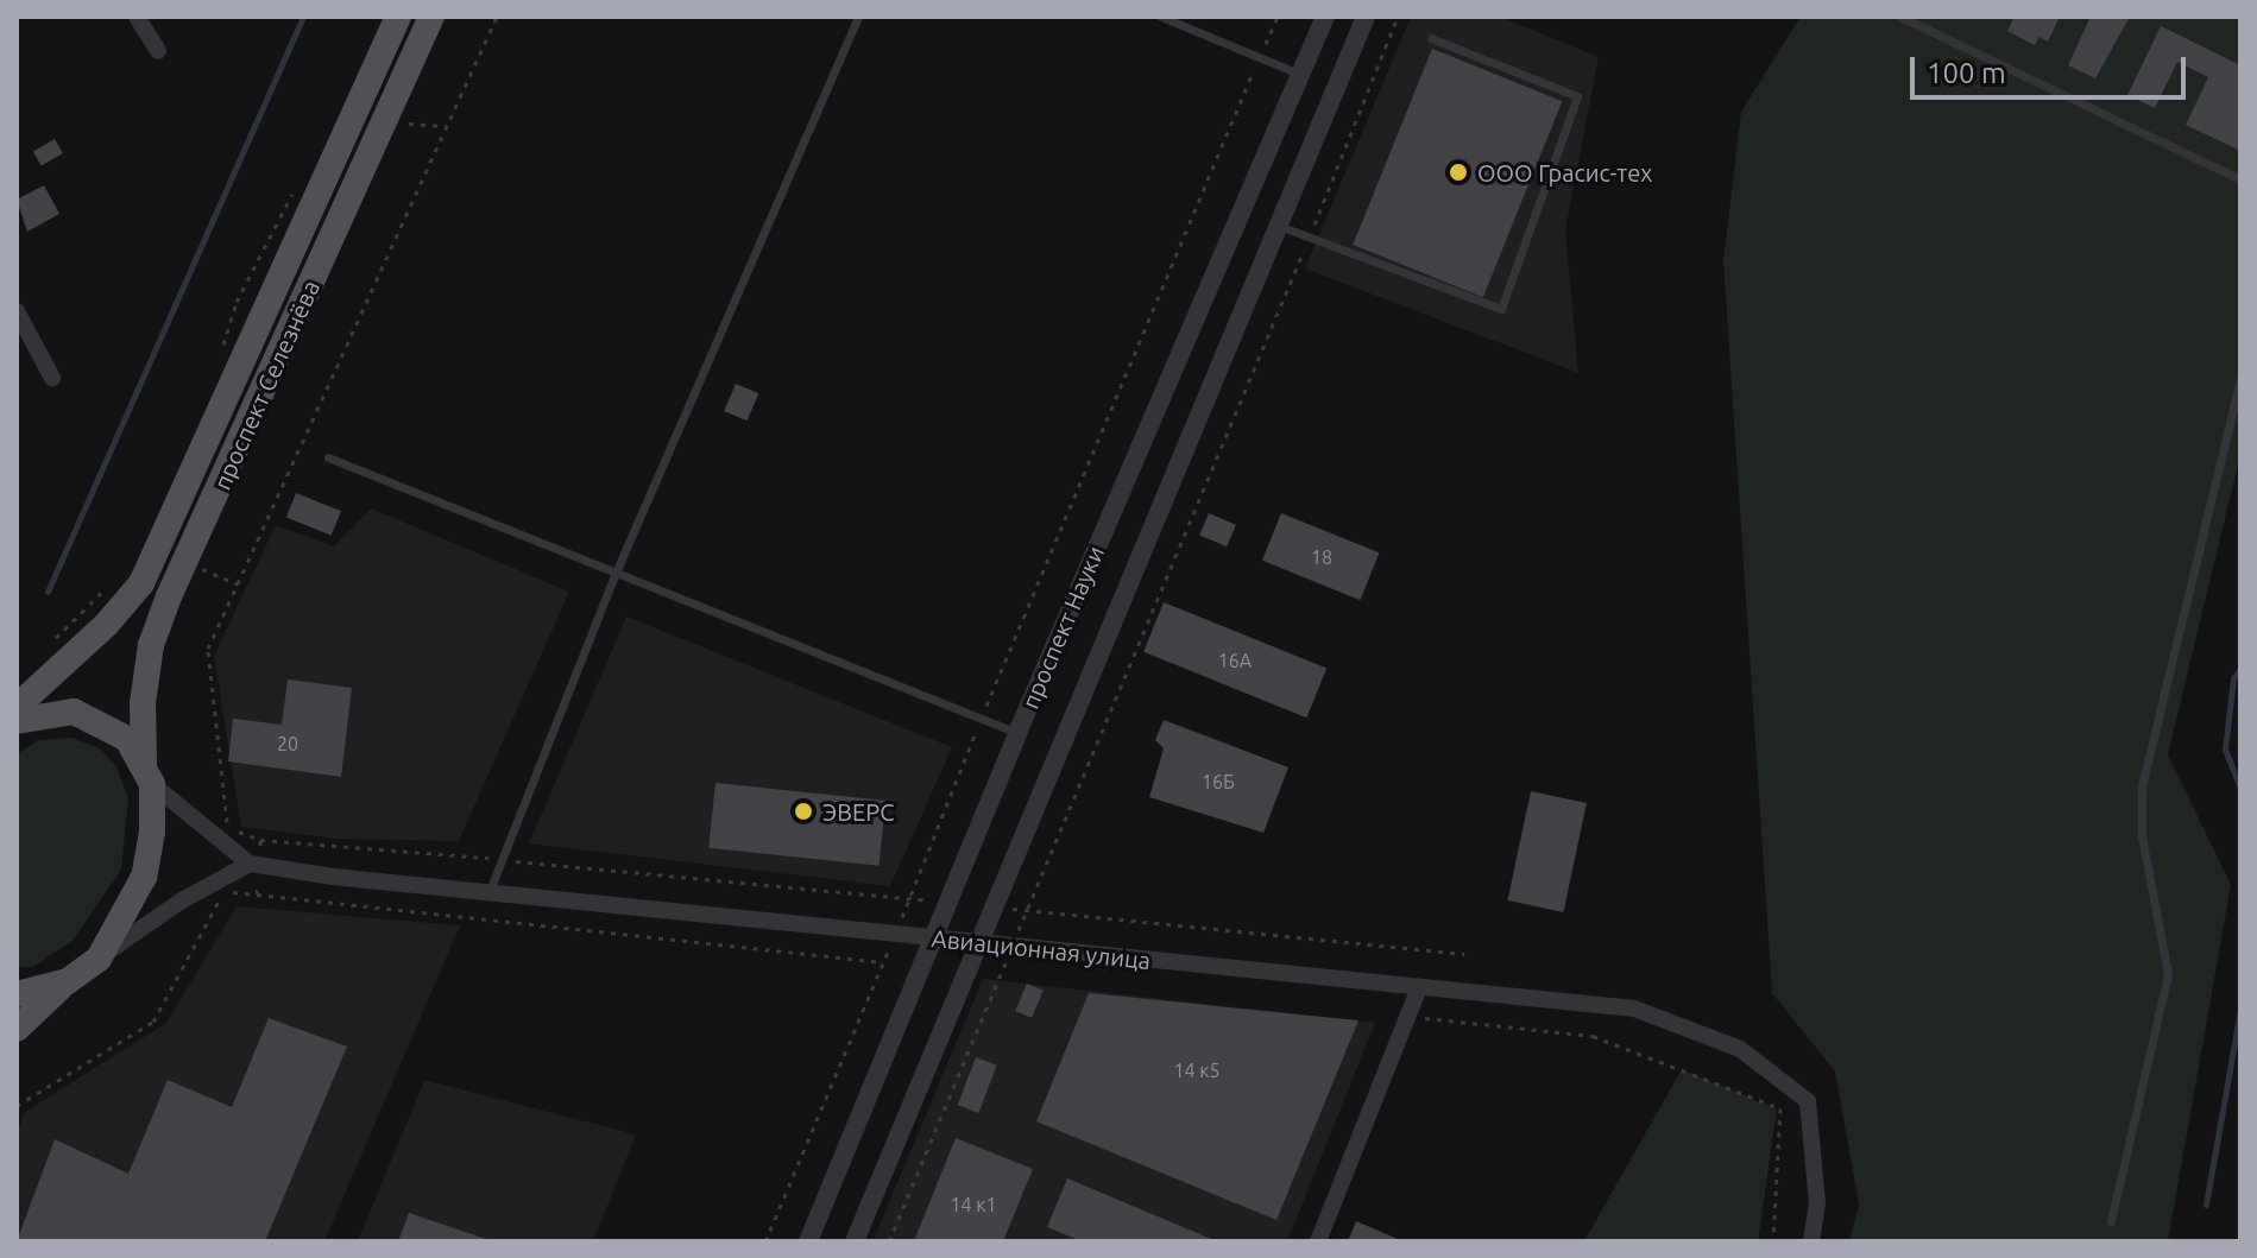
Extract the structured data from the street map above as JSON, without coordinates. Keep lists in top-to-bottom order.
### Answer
{
  "streets": {
    "main road": ["проспект Селезнёва"],
    "street": ["проспект Науки", "Авиационная улица"]
  },
  "crossings": [
    ["проспект Науки", "Авиационная улица"]
  ],
  "places": ["ООО Грасис-тех", "ЭВЕРС"],
  "house_numbers": [
    "18",
    "16А",
    "20",
    "16Б",
    "14 к5",
    "14 к1"
  ],
  "scale_bar": "100 m"
}
